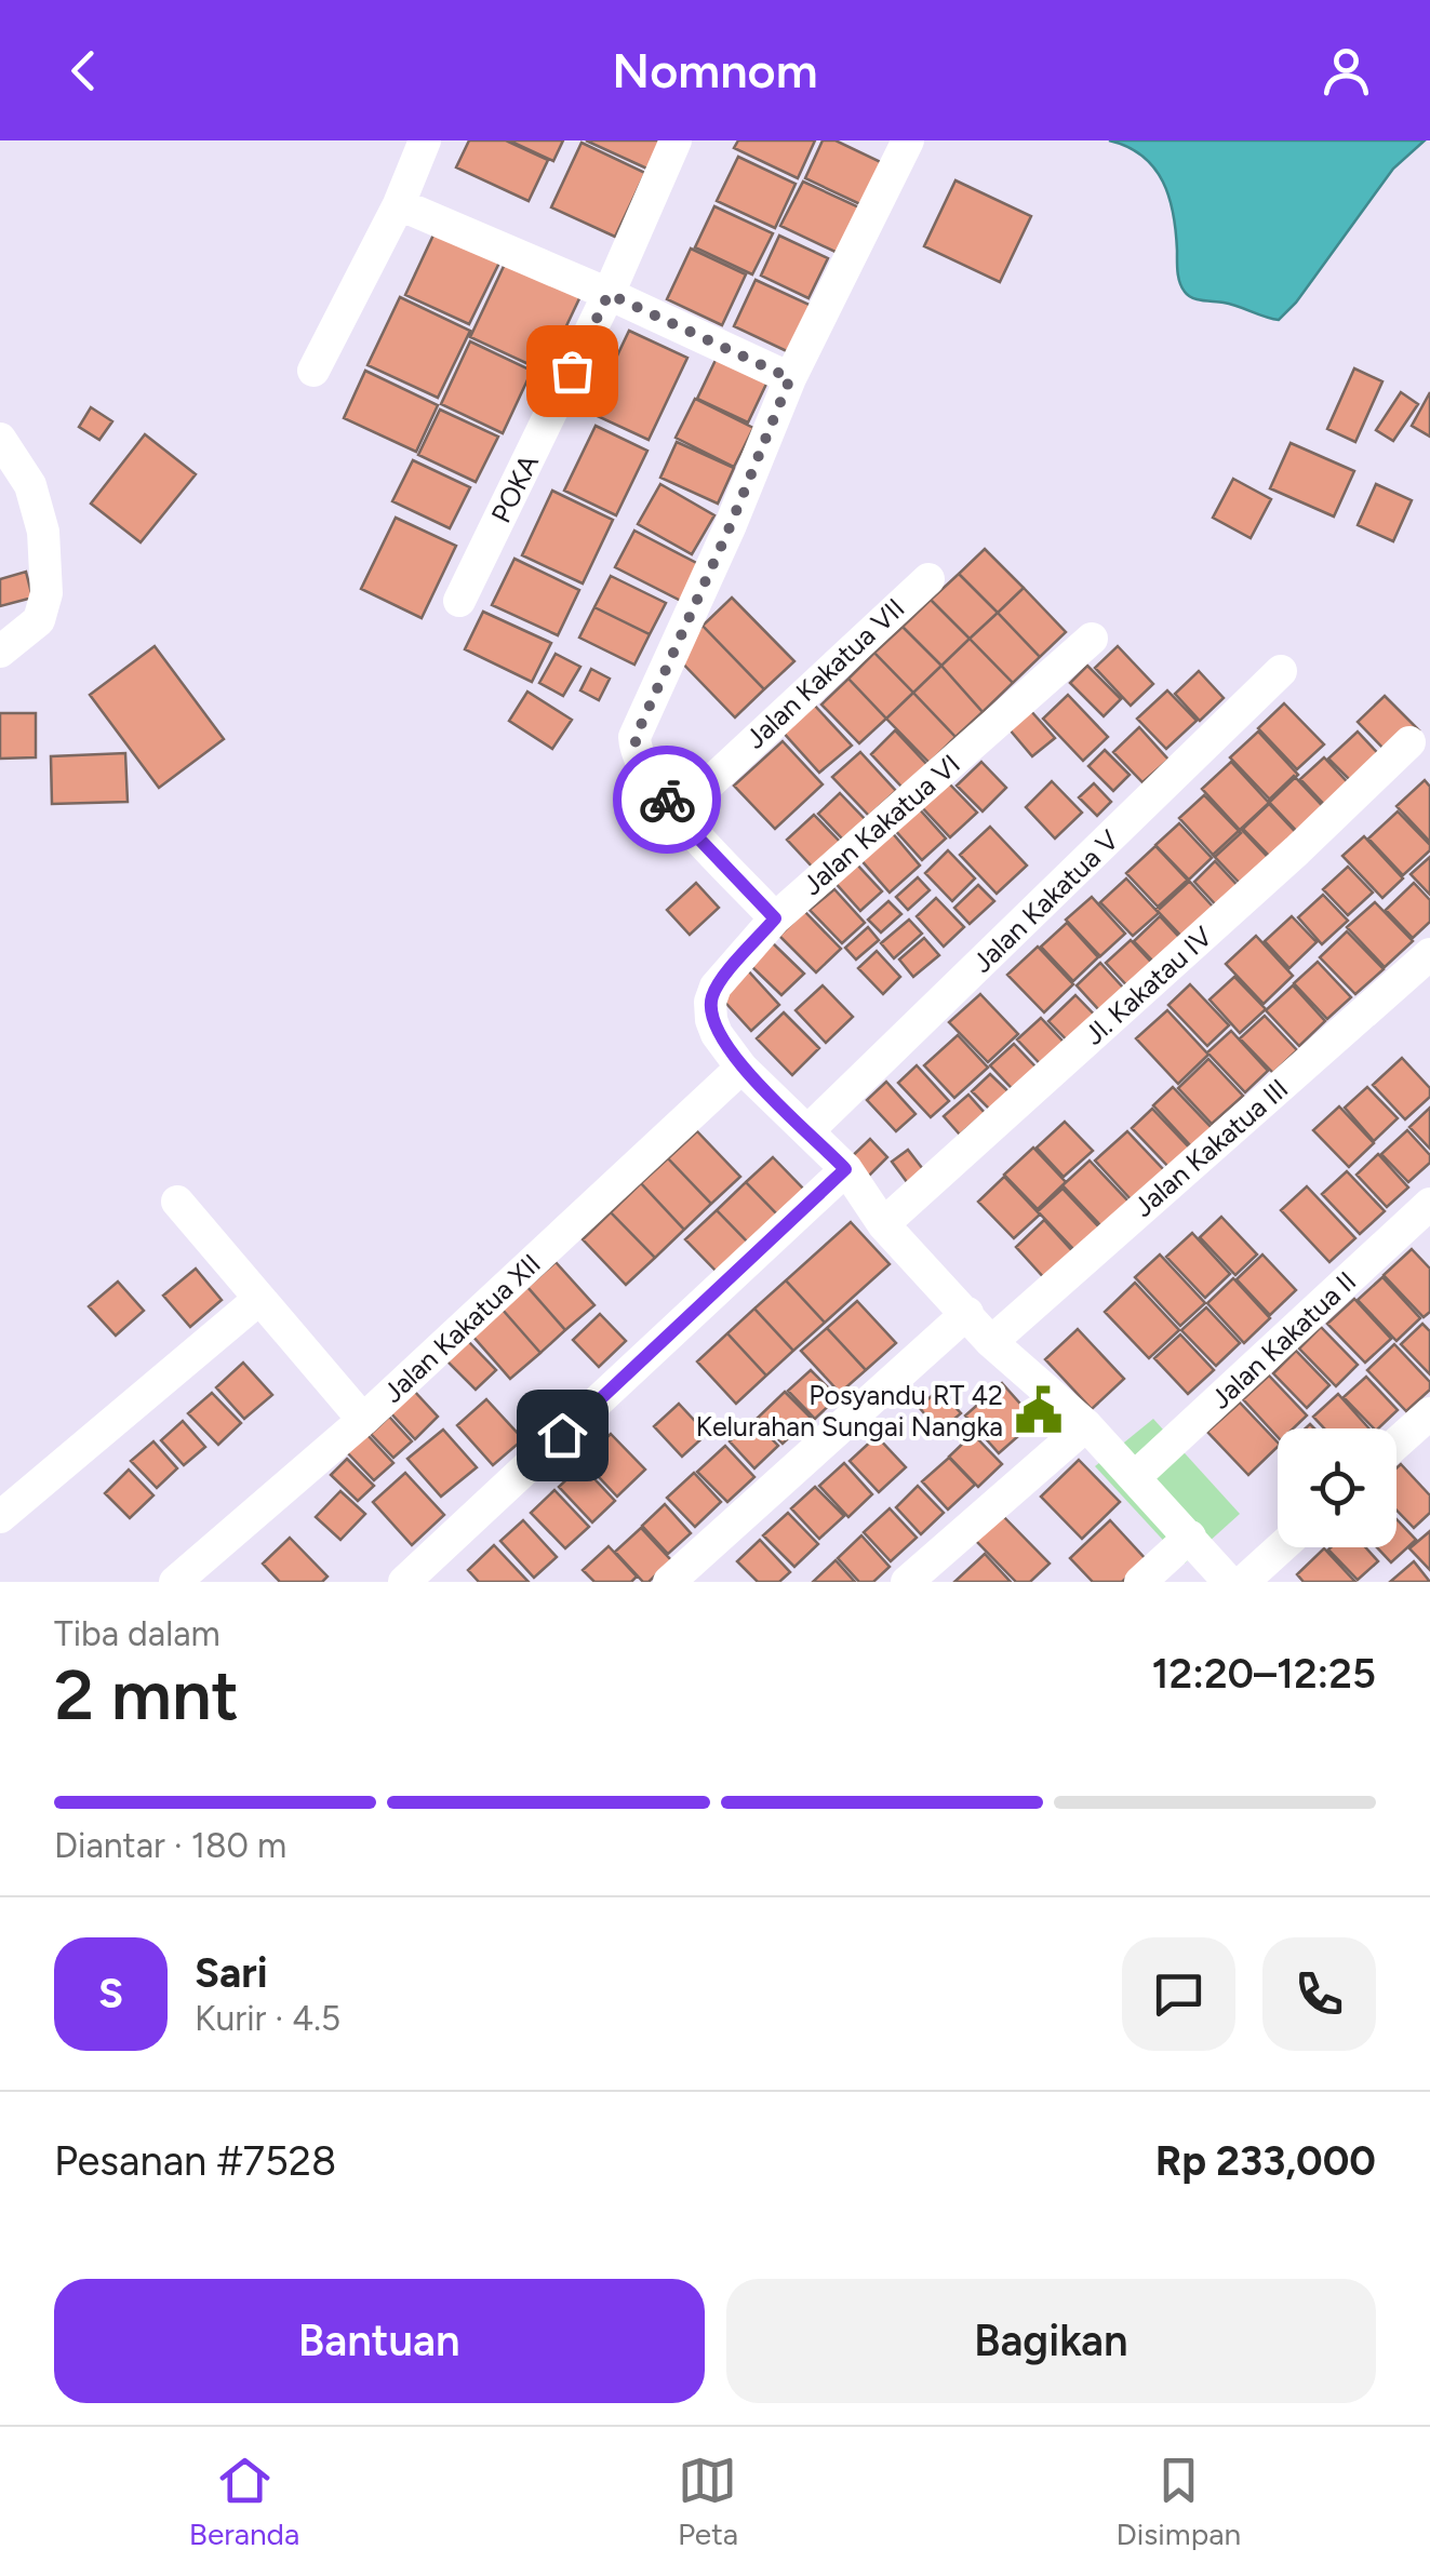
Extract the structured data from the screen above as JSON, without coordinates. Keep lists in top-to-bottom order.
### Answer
{
  "streets": {
    "street": [
      "POKA",
      "Jalan Kakatua VII",
      "Jalan Kakatua VI",
      "Jalan Kakatua V",
      "Jl. Kakatau IV",
      "Jalan Kakatua III",
      "Jalan Kakatua XII",
      "Jalan Kakatua II"
    ]
  },
  "crossings": [
    ["Jalan Kakatua VI", "Jalan Kakatua XII"]
  ],
  "places": {
    "public building": ["Posyandu RT 42 Kelurahan Sungai Nangka"]
  },
  "page": {
    "header": "Nomnom",
    "heading": ["2 mnt", "Tiba dalam", "12:20–12:25"],
    "panel": [
      "Sari",
      "Kurir · 4.5",
      "Pesanan #7528",
      "Rp 233,000"
    ],
    "bar": "Diantar · 180 m",
    "round": "S",
    "buttons": ["Bantuan", "Bagikan"],
    "tabs": ["Beranda", "Peta", "Disimpan"]
  }
}
